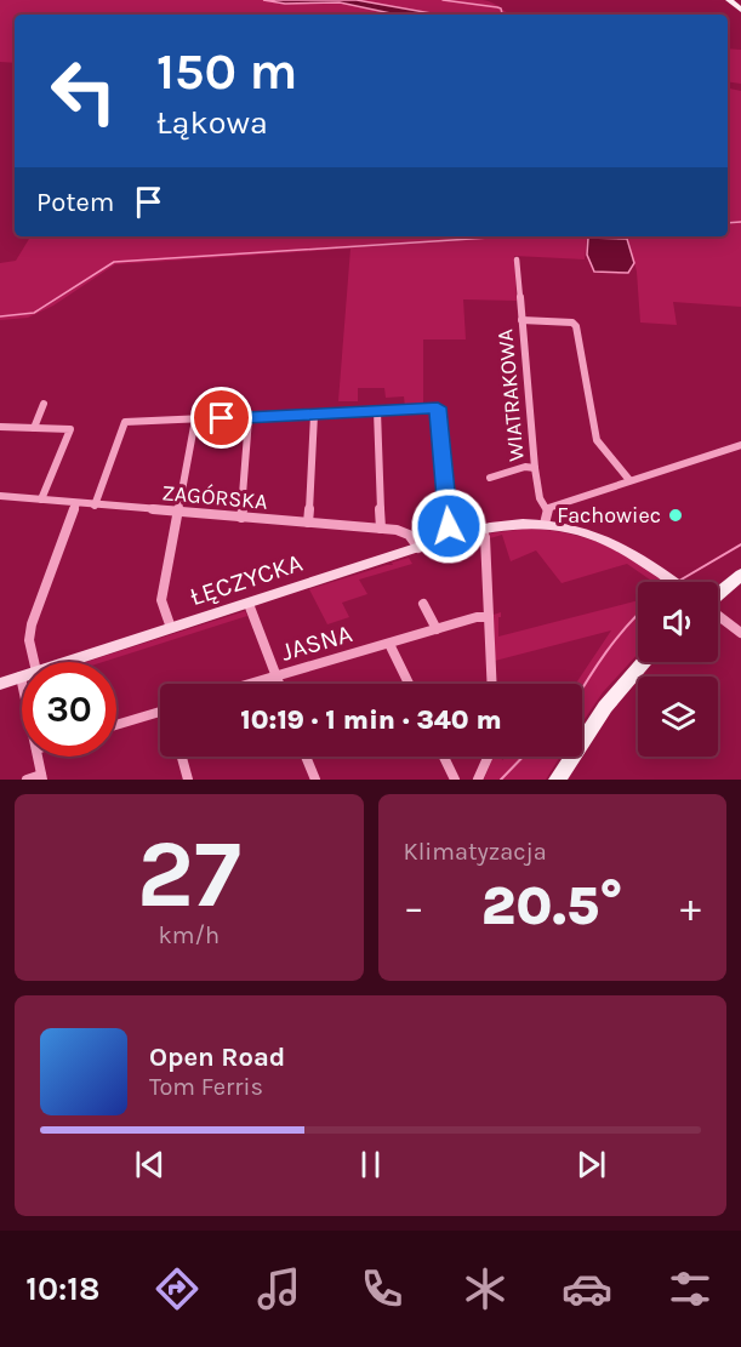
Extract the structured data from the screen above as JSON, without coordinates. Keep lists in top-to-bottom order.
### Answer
{
  "streets": {
    "main road": ["ŁĘCZYCKA"],
    "street": ["WIATRAKOWA", "ZAGÓRSKA", "JASNA"]
  },
  "crossings": [
    ["ZAGÓRSKA", "ŁĘCZYCKA"]
  ],
  "places": ["Fachowiec"],
  "page": {
    "turn": ["150 m", "Łąkowa"],
    "then": "Potem",
    "limit": "30",
    "trip": "10:19 · 1 min · 340 m",
    "tile": [
      ["27", "km/h"],
      "Klimatyzacja"
    ],
    "heat": ["−", "20.5°", "+"],
    "song": ["Open Road", "Tom Ferris"],
    "tabs": "10:18"
  }
}
